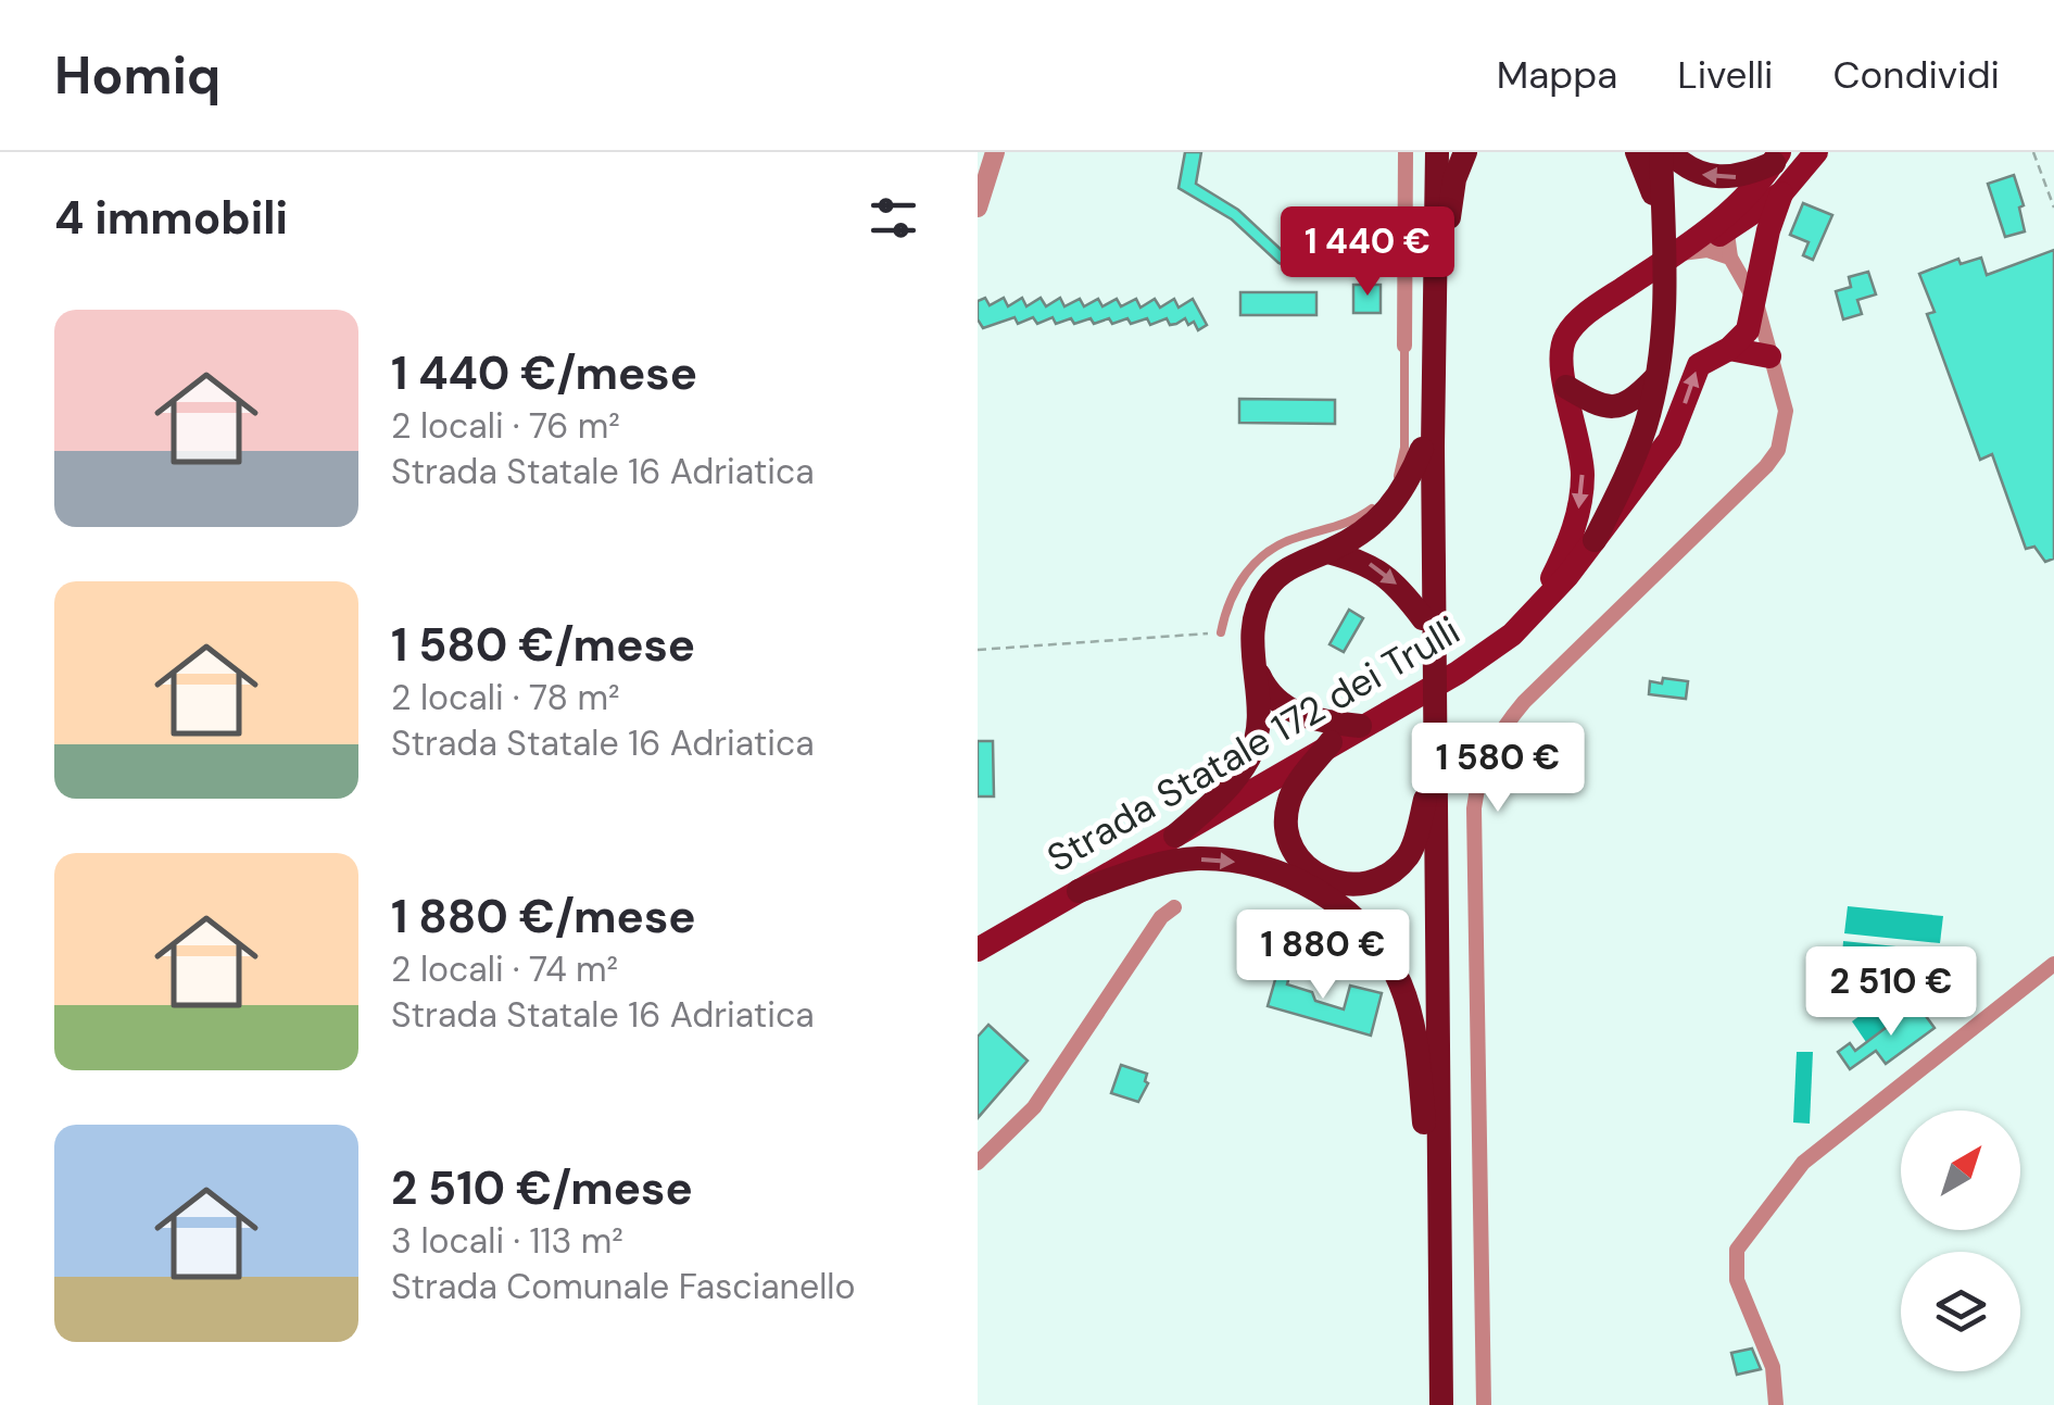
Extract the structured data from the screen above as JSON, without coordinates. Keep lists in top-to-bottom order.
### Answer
{
  "streets": {
    "main road": ["Strada Statale 172 dei Trulli"]
  },
  "north": "top right",
  "page": {
    "header": "Homiq",
    "nav": ["Mappa", "Livelli", "Condividi"],
    "heading": "4 immobili",
    "price": [
      "1 440 €",
      "1 580 €",
      "1 880 €",
      "2 510 €"
    ],
    "list": [
      {
        "name": "1 440 €/mese",
        "note": "2 locali · 76 m² · Strada Statale 16 Adriatica"
      },
      {
        "name": "1 580 €/mese",
        "note": "2 locali · 78 m² · Strada Statale 16 Adriatica"
      },
      {
        "name": "1 880 €/mese",
        "note": "2 locali · 74 m² · Strada Statale 16 Adriatica"
      },
      {
        "name": "2 510 €/mese",
        "note": "3 locali · 113 m² · Strada Comunale Fascianello"
      }
    ]
  }
}
